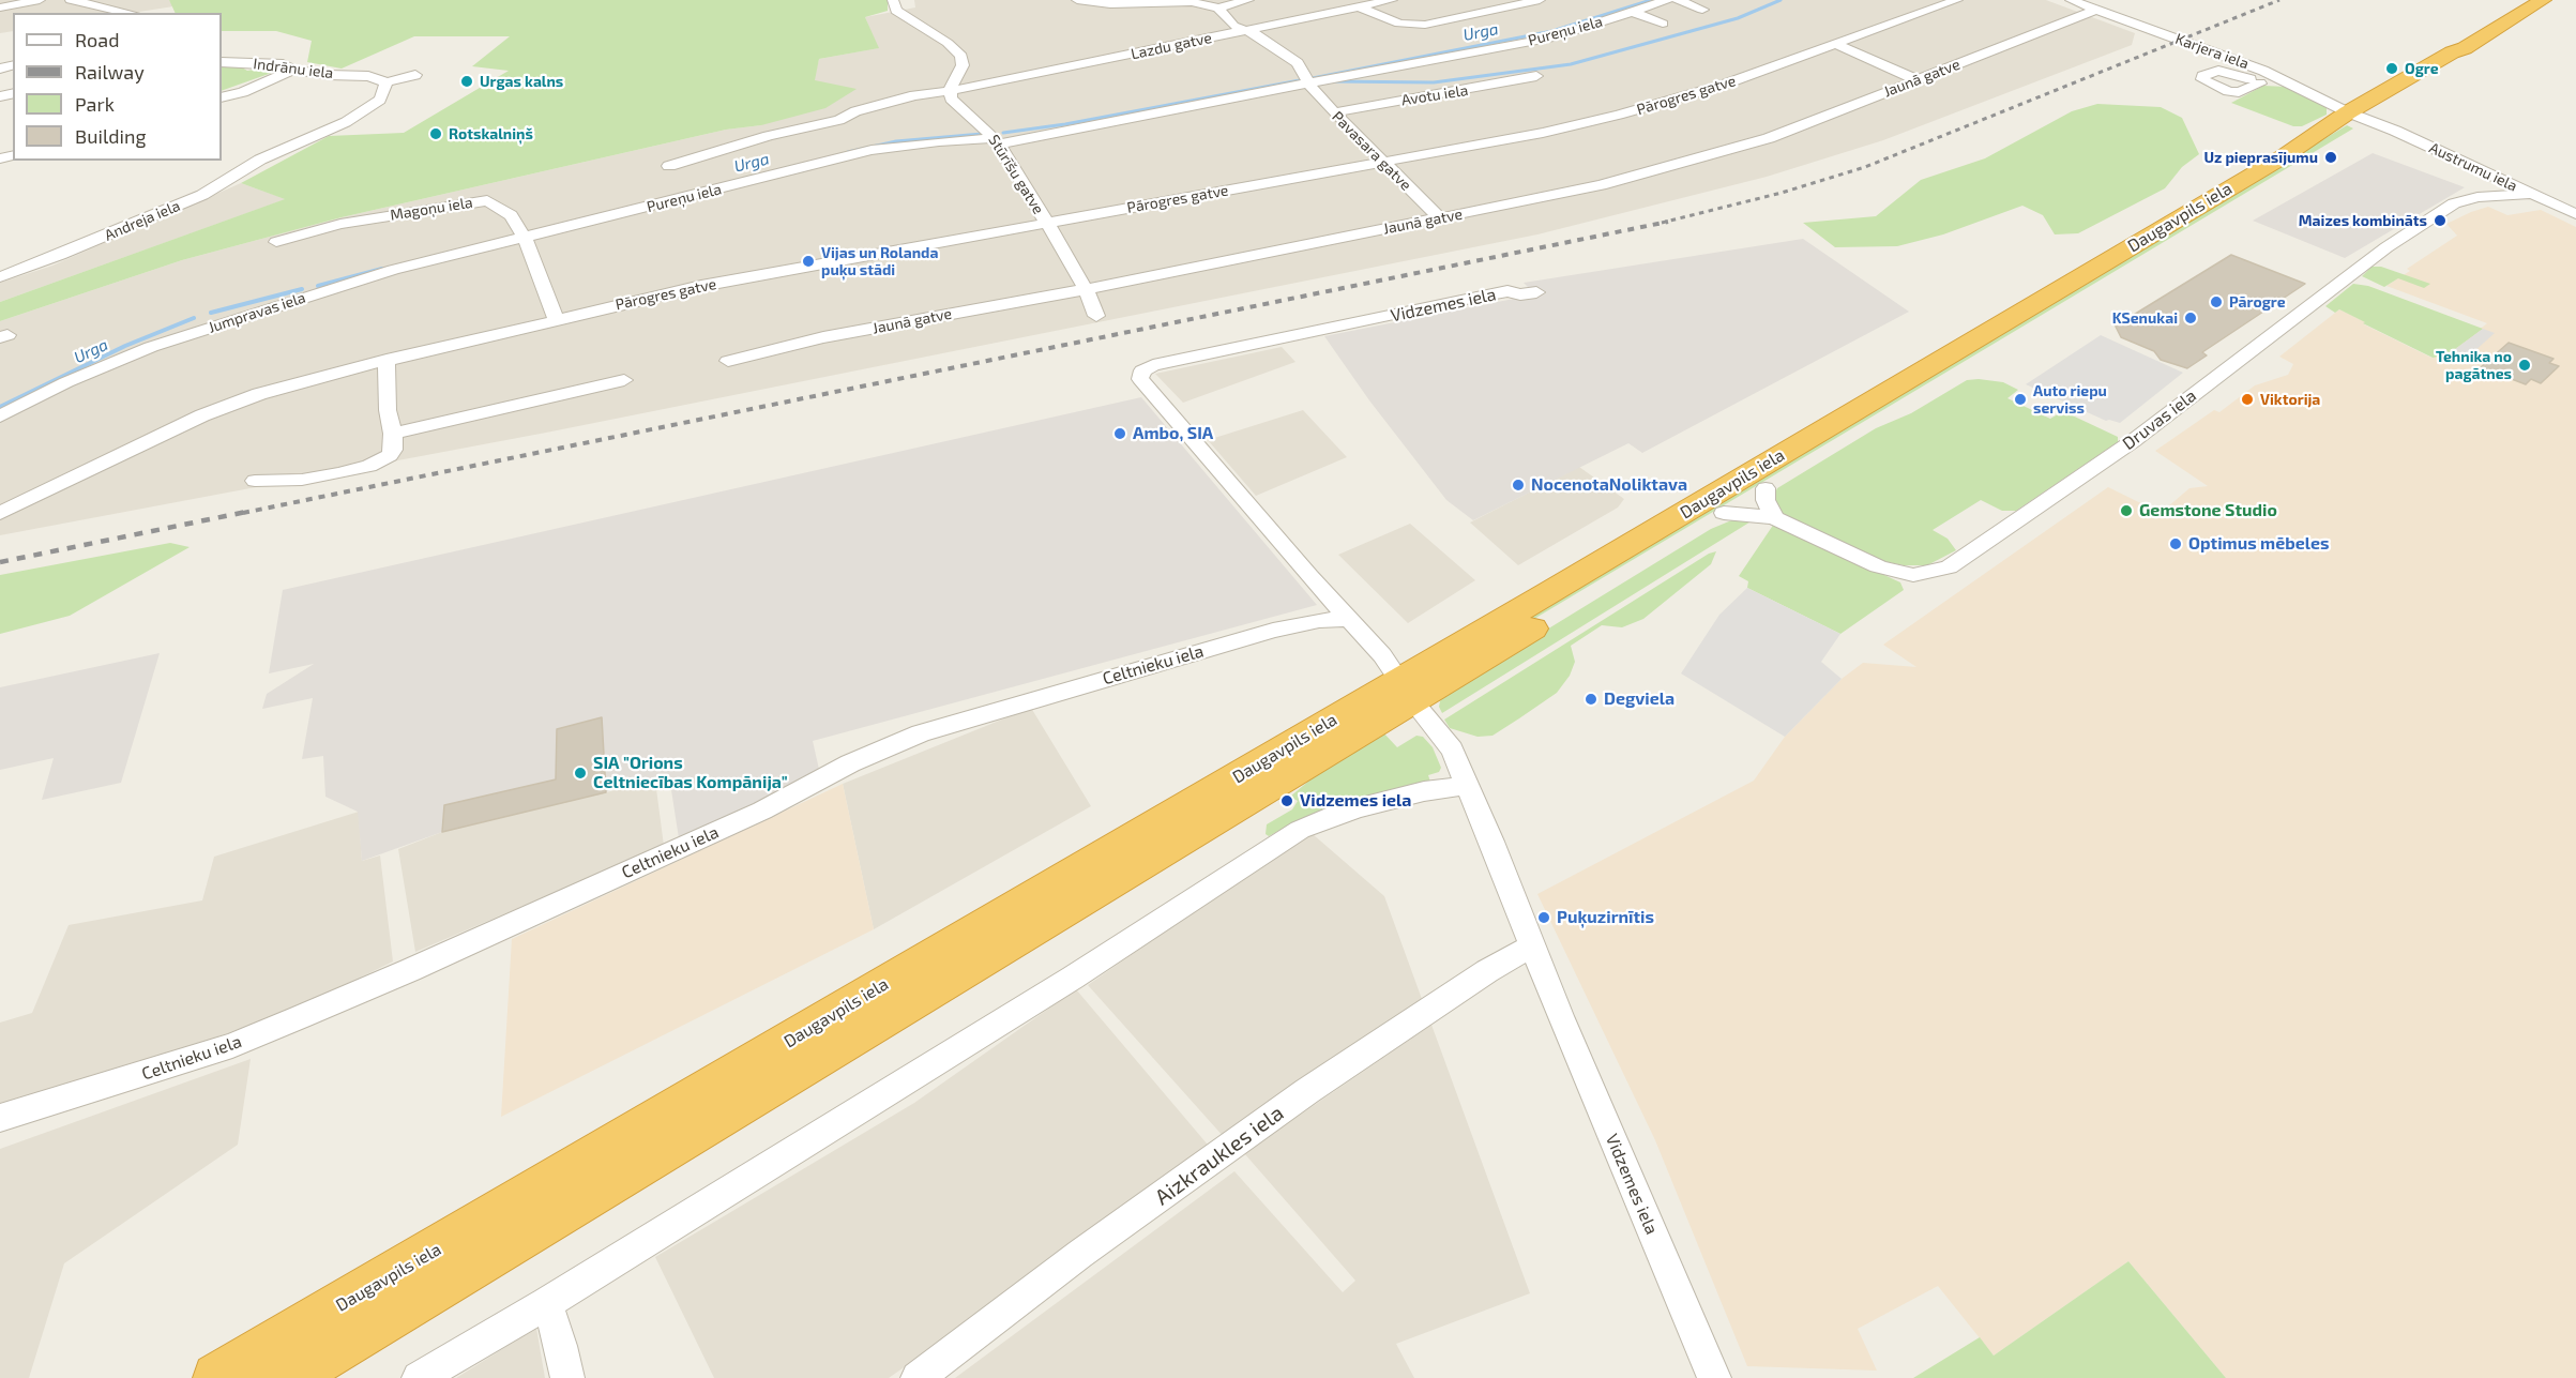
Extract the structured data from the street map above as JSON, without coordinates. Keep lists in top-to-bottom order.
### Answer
{
  "streets": {
    "highway": ["Daugavpils iela"],
    "street": [
      "Pureņu iela",
      "Lazdu gatve",
      "Karjera iela",
      "Indrānu iela",
      "Jaunā gatve",
      "Avotu iela",
      "Pārogres gatve",
      "Pavasara gatve",
      "Austrumu iela",
      "Stūrīšu gatve",
      "Magoņu iela",
      "Andreja iela",
      "Vidzemes iela",
      "Jumpravas iela",
      "Druvas iela",
      "Celtnieku iela",
      "Aizkraukles iela"
    ]
  },
  "crossings": [
    ["Pureņu iela", "Pavasara gatve"],
    ["Pureņu iela", "Stūrīšu gatve"],
    ["Pureņu iela", "Magoņu iela"],
    ["Pureņu iela", "Jumpravas iela"],
    ["Lazdu gatve", "Pavasara gatve"],
    ["Lazdu gatve", "Stūrīšu gatve"],
    ["Karjera iela", "Jaunā gatve"],
    ["Karjera iela", "Austrumu iela"],
    ["Karjera iela", "Daugavpils iela"],
    ["Indrānu iela", "Andreja iela"],
    ["Jaunā gatve", "Pavasara gatve"],
    ["Jaunā gatve", "Stūrīšu gatve"],
    ["Avotu iela", "Pavasara gatve"],
    ["Pārogres gatve", "Pavasara gatve"],
    ["Pārogres gatve", "Stūrīšu gatve"],
    ["Pārogres gatve", "Magoņu iela"],
    ["Austrumu iela", "Daugavpils iela"],
    ["Austrumu iela", "Druvas iela"],
    ["Magoņu iela", "Jumpravas iela"],
    ["Daugavpils iela", "Vidzemes iela"],
    ["Daugavpils iela", "Druvas iela"],
    ["Vidzemes iela", "Celtnieku iela"],
    ["Vidzemes iela", "Aizkraukles iela"]
  ],
  "water": ["Urga"],
  "places": [
    "Ogre",
    "Urgas kalns",
    "Rotskalniņš",
    "Uz pieprasījumu",
    "Maizes kombināts",
    "Vijas un Rolanda puķu stādi",
    "Pārogre",
    "KSenukai",
    "Tehnika no pagātnes",
    "Auto riepu serviss",
    "Viktorija",
    "Ambo, SIA",
    "NocenotaNoliktava",
    "Gemstone Studio",
    "Optimus mēbeles",
    "Degviela",
    "SIA \"Orions Celtniecības Kompānija\"",
    "Vidzemes iela",
    "Puķuzirnītis"
  ],
  "legend": [
    "Road",
    "Railway",
    "Park",
    "Building"
  ]
}
